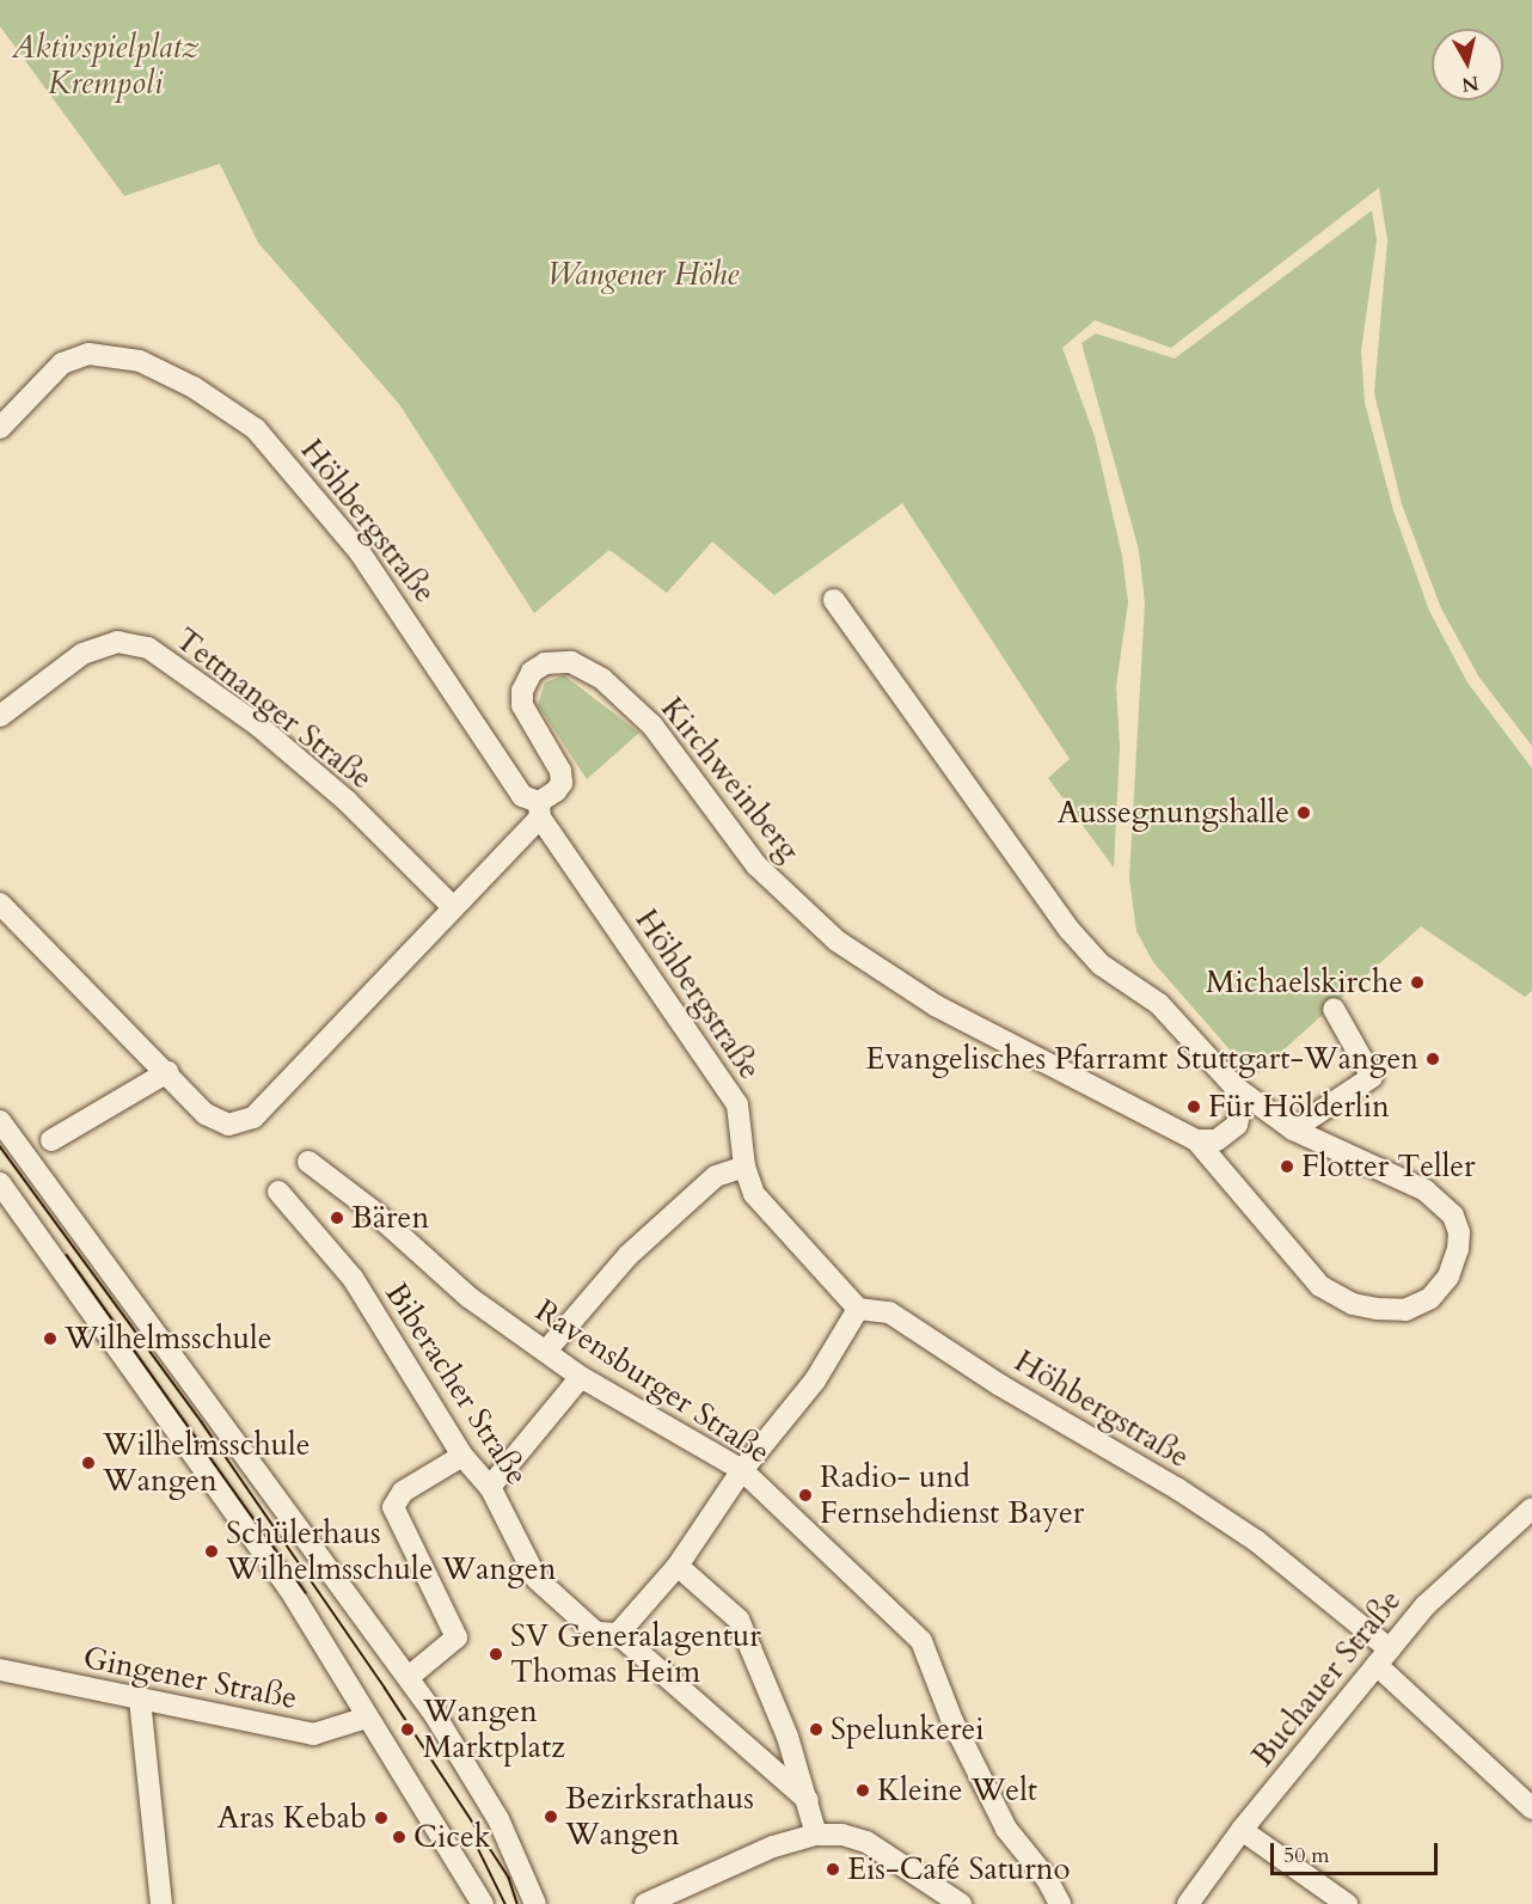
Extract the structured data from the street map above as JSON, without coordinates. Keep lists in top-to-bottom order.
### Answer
{
  "streets": {
    "street": [
      "Höhbergstraße",
      "Tettnanger Straße",
      "Kirchweinberg",
      "Ravensburger Straße",
      "Biberacher Straße",
      "Gingener Straße",
      "Buchauer Straße"
    ]
  },
  "crossings": [
    ["Höhbergstraße", "Kirchweinberg"],
    ["Höhbergstraße", "Buchauer Straße"],
    ["Tettnanger Straße", "Kirchweinberg"]
  ],
  "parks": ["Aktivspielplatz Krempoli", "Wangener Höhe"],
  "places": [
    "Aussegnungshalle",
    "Michaelskirche",
    "Evangelisches Pfarramt Stuttgart-Wangen",
    "Für Hölderlin",
    "Flotter Teller",
    "Bären",
    "Wilhelmsschule",
    "Wilhelmsschule Wangen",
    "Radio- und Fernsehdienst Bayer",
    "Schülerhaus Wilhelmsschule Wangen",
    "SV Generalagentur Thomas Heim",
    "Wangen Marktplatz",
    "Spelunkerei",
    "Kleine Welt",
    "Bezirksrathaus Wangen",
    "Aras Kebab",
    "Cicek",
    "Eis-Café Saturno"
  ],
  "scale_bar": "50 m",
  "north": "bottom"
}
